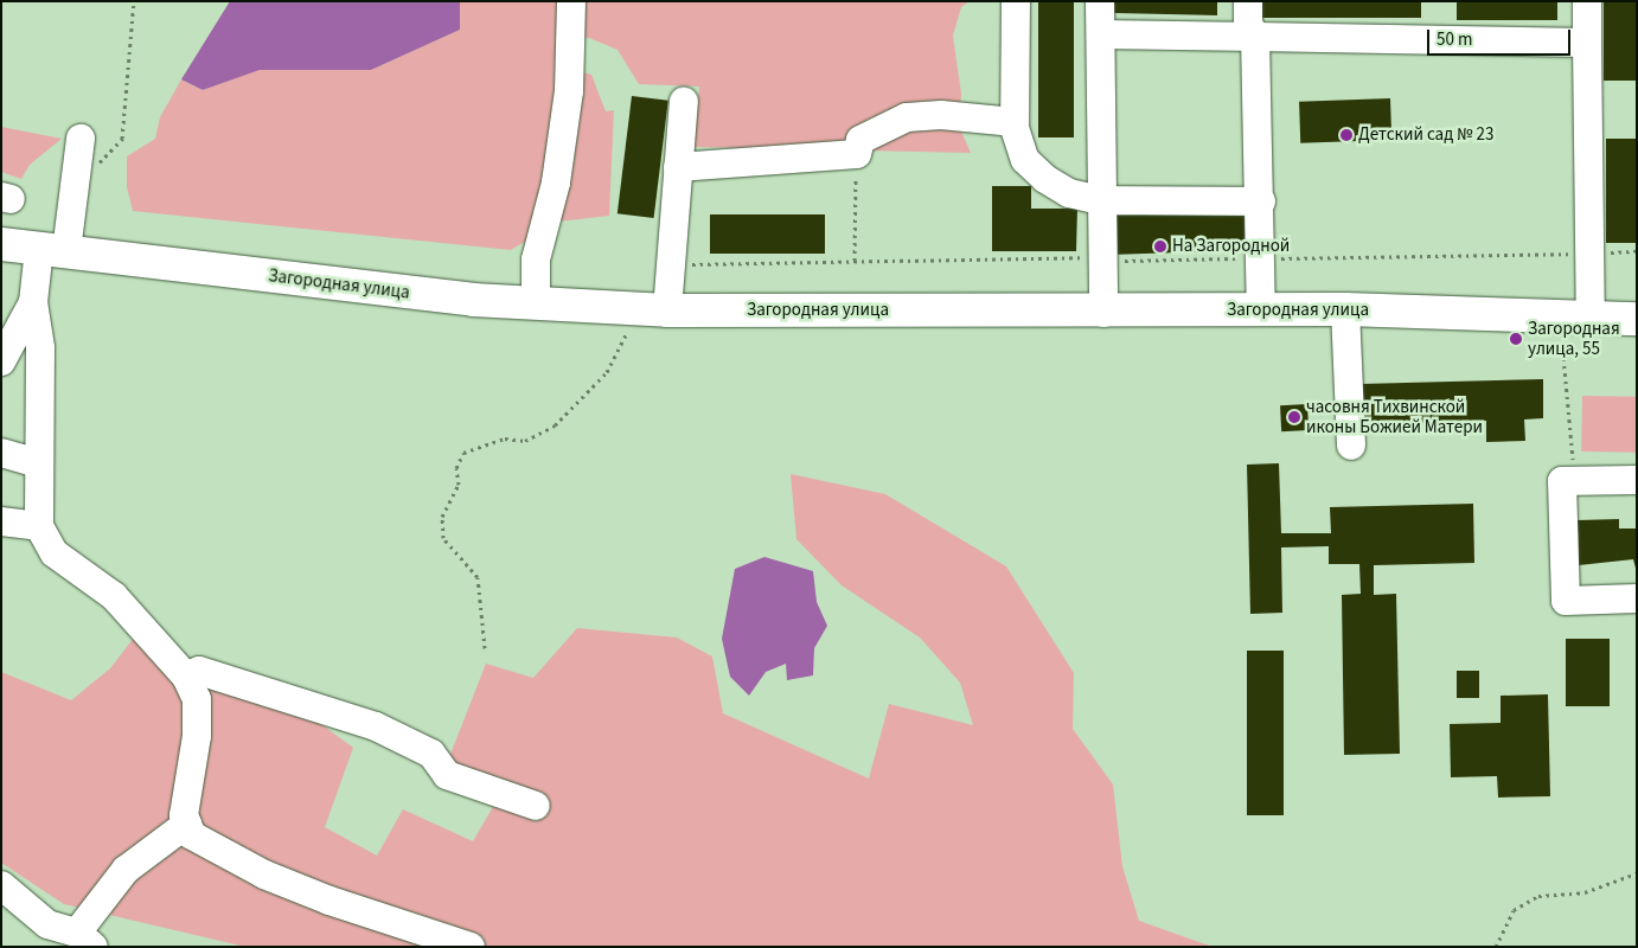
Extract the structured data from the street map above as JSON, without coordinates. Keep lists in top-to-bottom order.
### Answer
{
  "streets": {
    "main road": ["Загородная улица"]
  },
  "places": [
    "Детский сад № 23",
    "На Загородной",
    "Загородная улица, 55",
    "часовня Тихвинской иконы Божией Матери"
  ],
  "scale_bar": "50 m"
}
